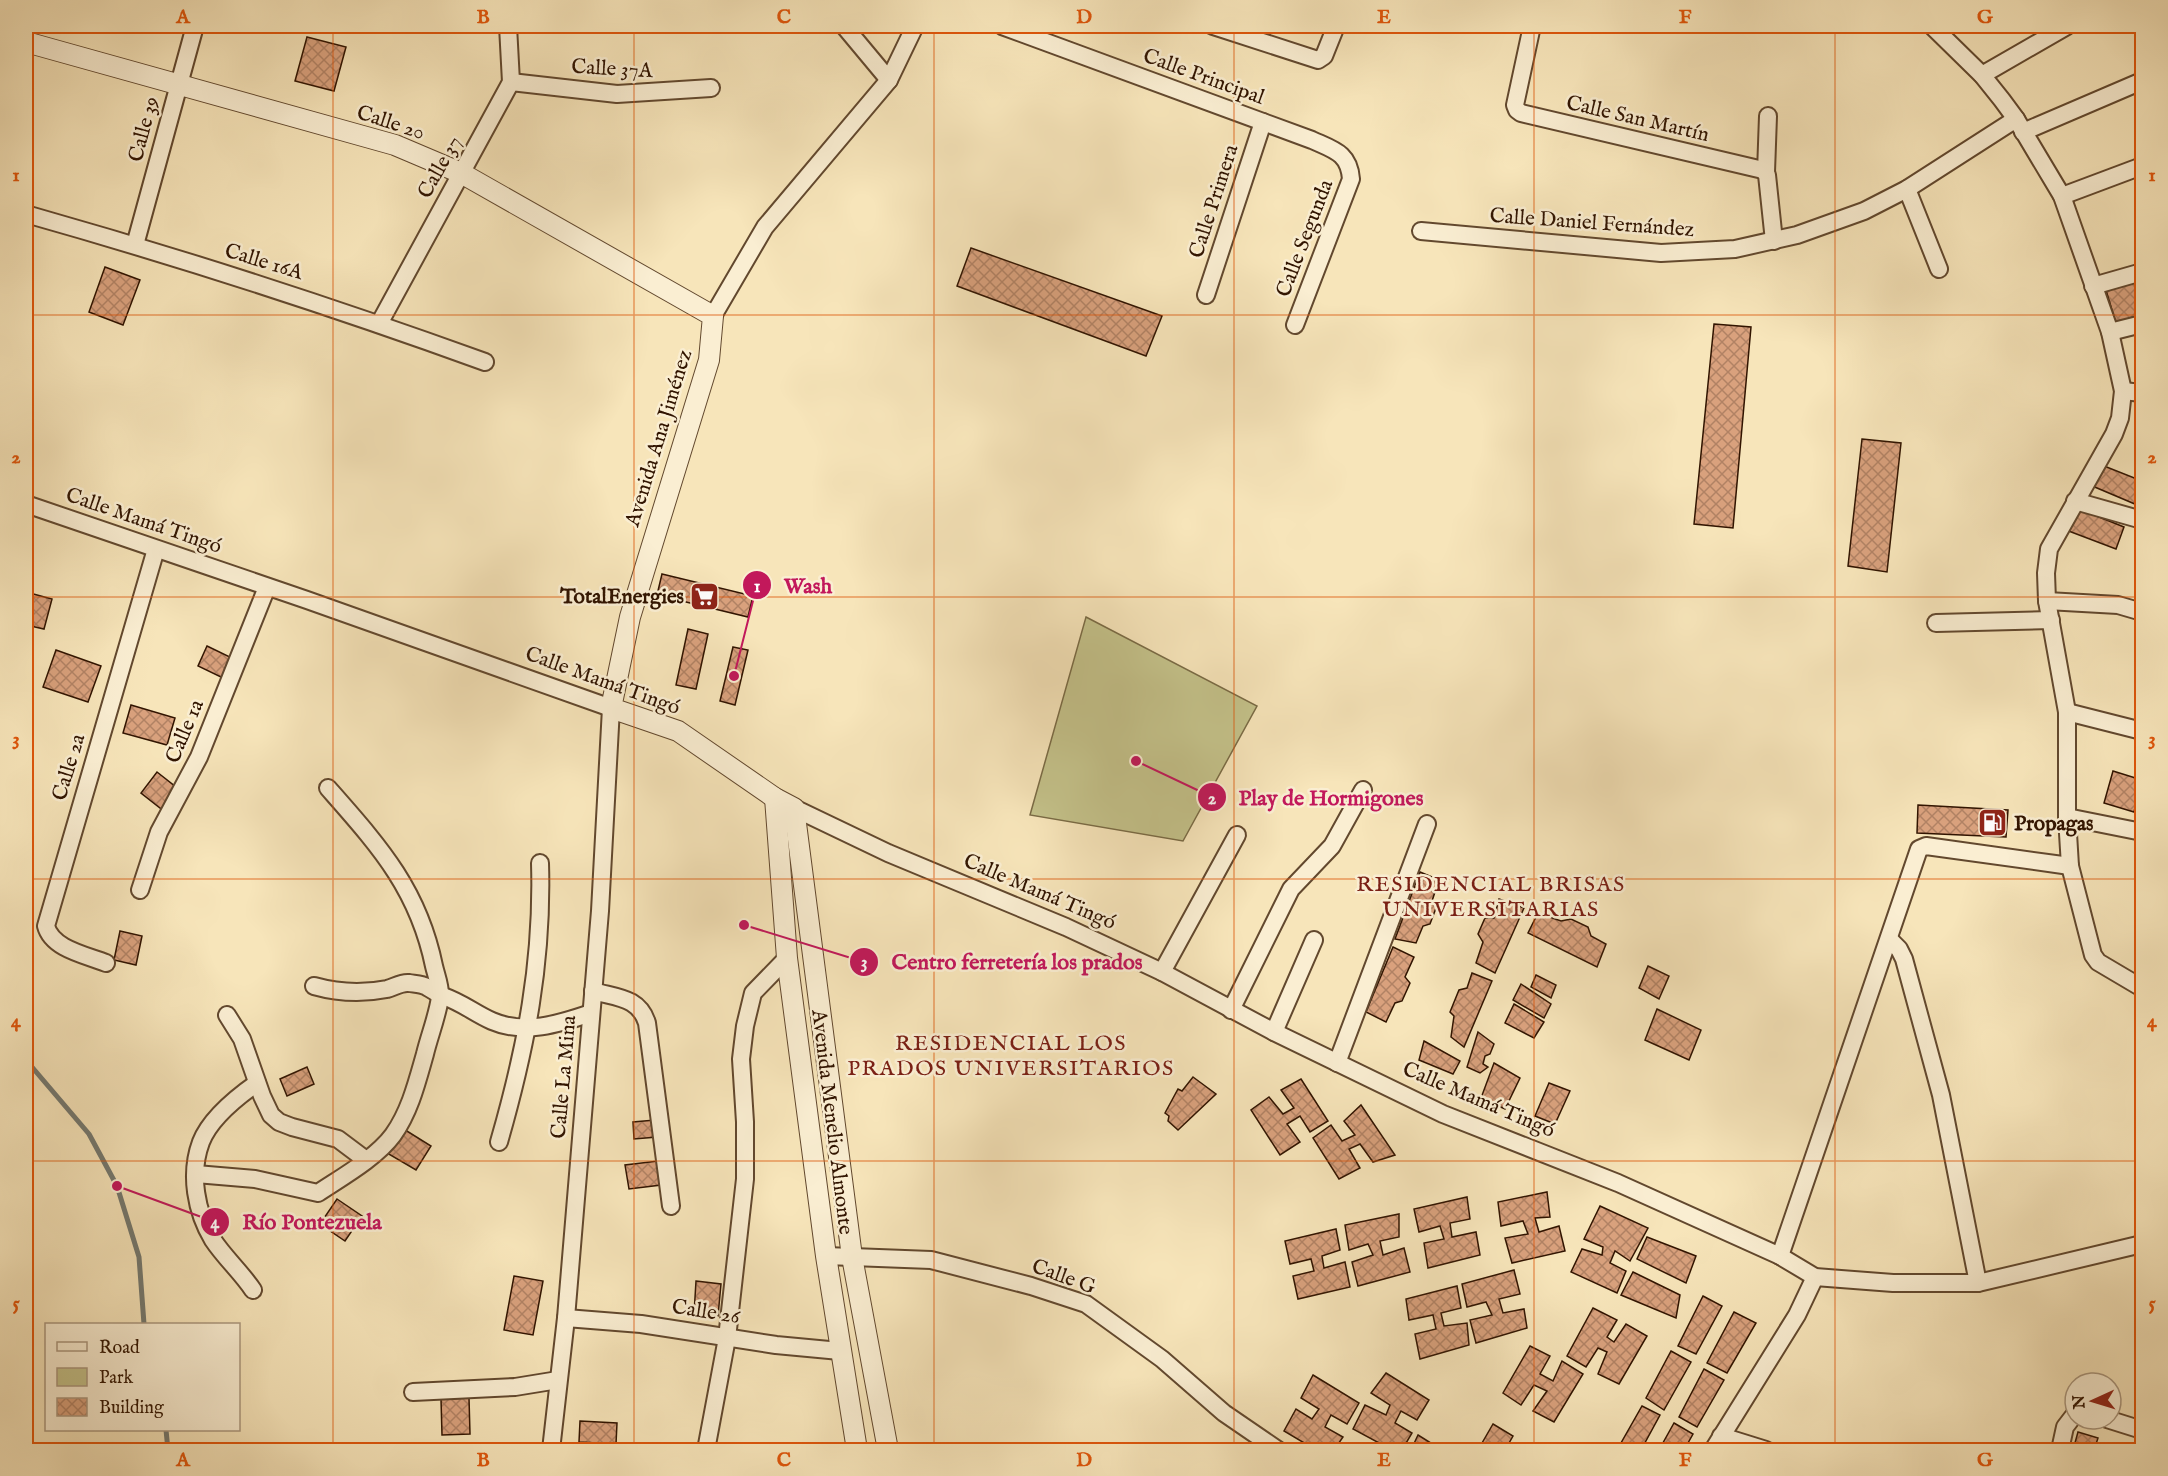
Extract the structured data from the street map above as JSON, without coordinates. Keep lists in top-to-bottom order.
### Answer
{
  "streets": {
    "street": [
      "Calle 37A",
      "Calle Principal",
      "Calle San Martín",
      "Calle 20",
      "Calle 39",
      "Calle 37",
      "Calle Primera",
      "Calle Daniel Fernández",
      "Calle Segunda",
      "Calle 16A",
      "Avenida Ana Jiménez",
      "Calle Mamá Tingó",
      "Calle 1a",
      "Calle 2a",
      "Calle La Mina",
      "Avenida Menelio Almonte",
      "Calle G",
      "Calle 26"
    ]
  },
  "crossings": [
    ["Calle 37A", "Calle 37"],
    ["Calle Principal", "Calle Primera"],
    ["Calle Principal", "Calle Segunda"],
    ["Calle 20", "Calle 39"],
    ["Calle 20", "Calle 37"],
    ["Calle 20", "Avenida Ana Jiménez"],
    ["Calle 39", "Calle 16A"],
    ["Calle 37", "Calle 16A"],
    ["Avenida Ana Jiménez", "Calle Mamá Tingó"],
    ["Avenida Ana Jiménez", "Calle La Mina"],
    ["Calle Mamá Tingó", "Calle 1a"],
    ["Calle Mamá Tingó", "Calle 2a"],
    ["Calle Mamá Tingó", "Calle La Mina"],
    ["Calle Mamá Tingó", "Avenida Menelio Almonte"],
    ["Calle La Mina", "Calle 26"],
    ["Avenida Menelio Almonte", "Calle G"],
    ["Avenida Menelio Almonte", "Calle 26"]
  ],
  "districts": ["RESIDENCIAL BRISAS UNIVERSITARIAS", "RESIDENCIAL LOS PRADOS UNIVERSITARIOS"],
  "places": {
    "supermarket": ["TotalEnergies"],
    "other": [
      "Wash",
      "Play de Hormigones",
      "Centro ferretería los prados",
      "Río Pontezuela"
    ],
    "fuel station": ["Propagas"]
  },
  "legend": ["Road", "Park", "Building"],
  "north": "left",
  "grid": {
    "columns": [
      "A",
      "B",
      "C",
      "D",
      "E",
      "F",
      "G"
    ],
    "rows": [
      "1",
      "2",
      "3",
      "4",
      "5"
    ]
  }
}
